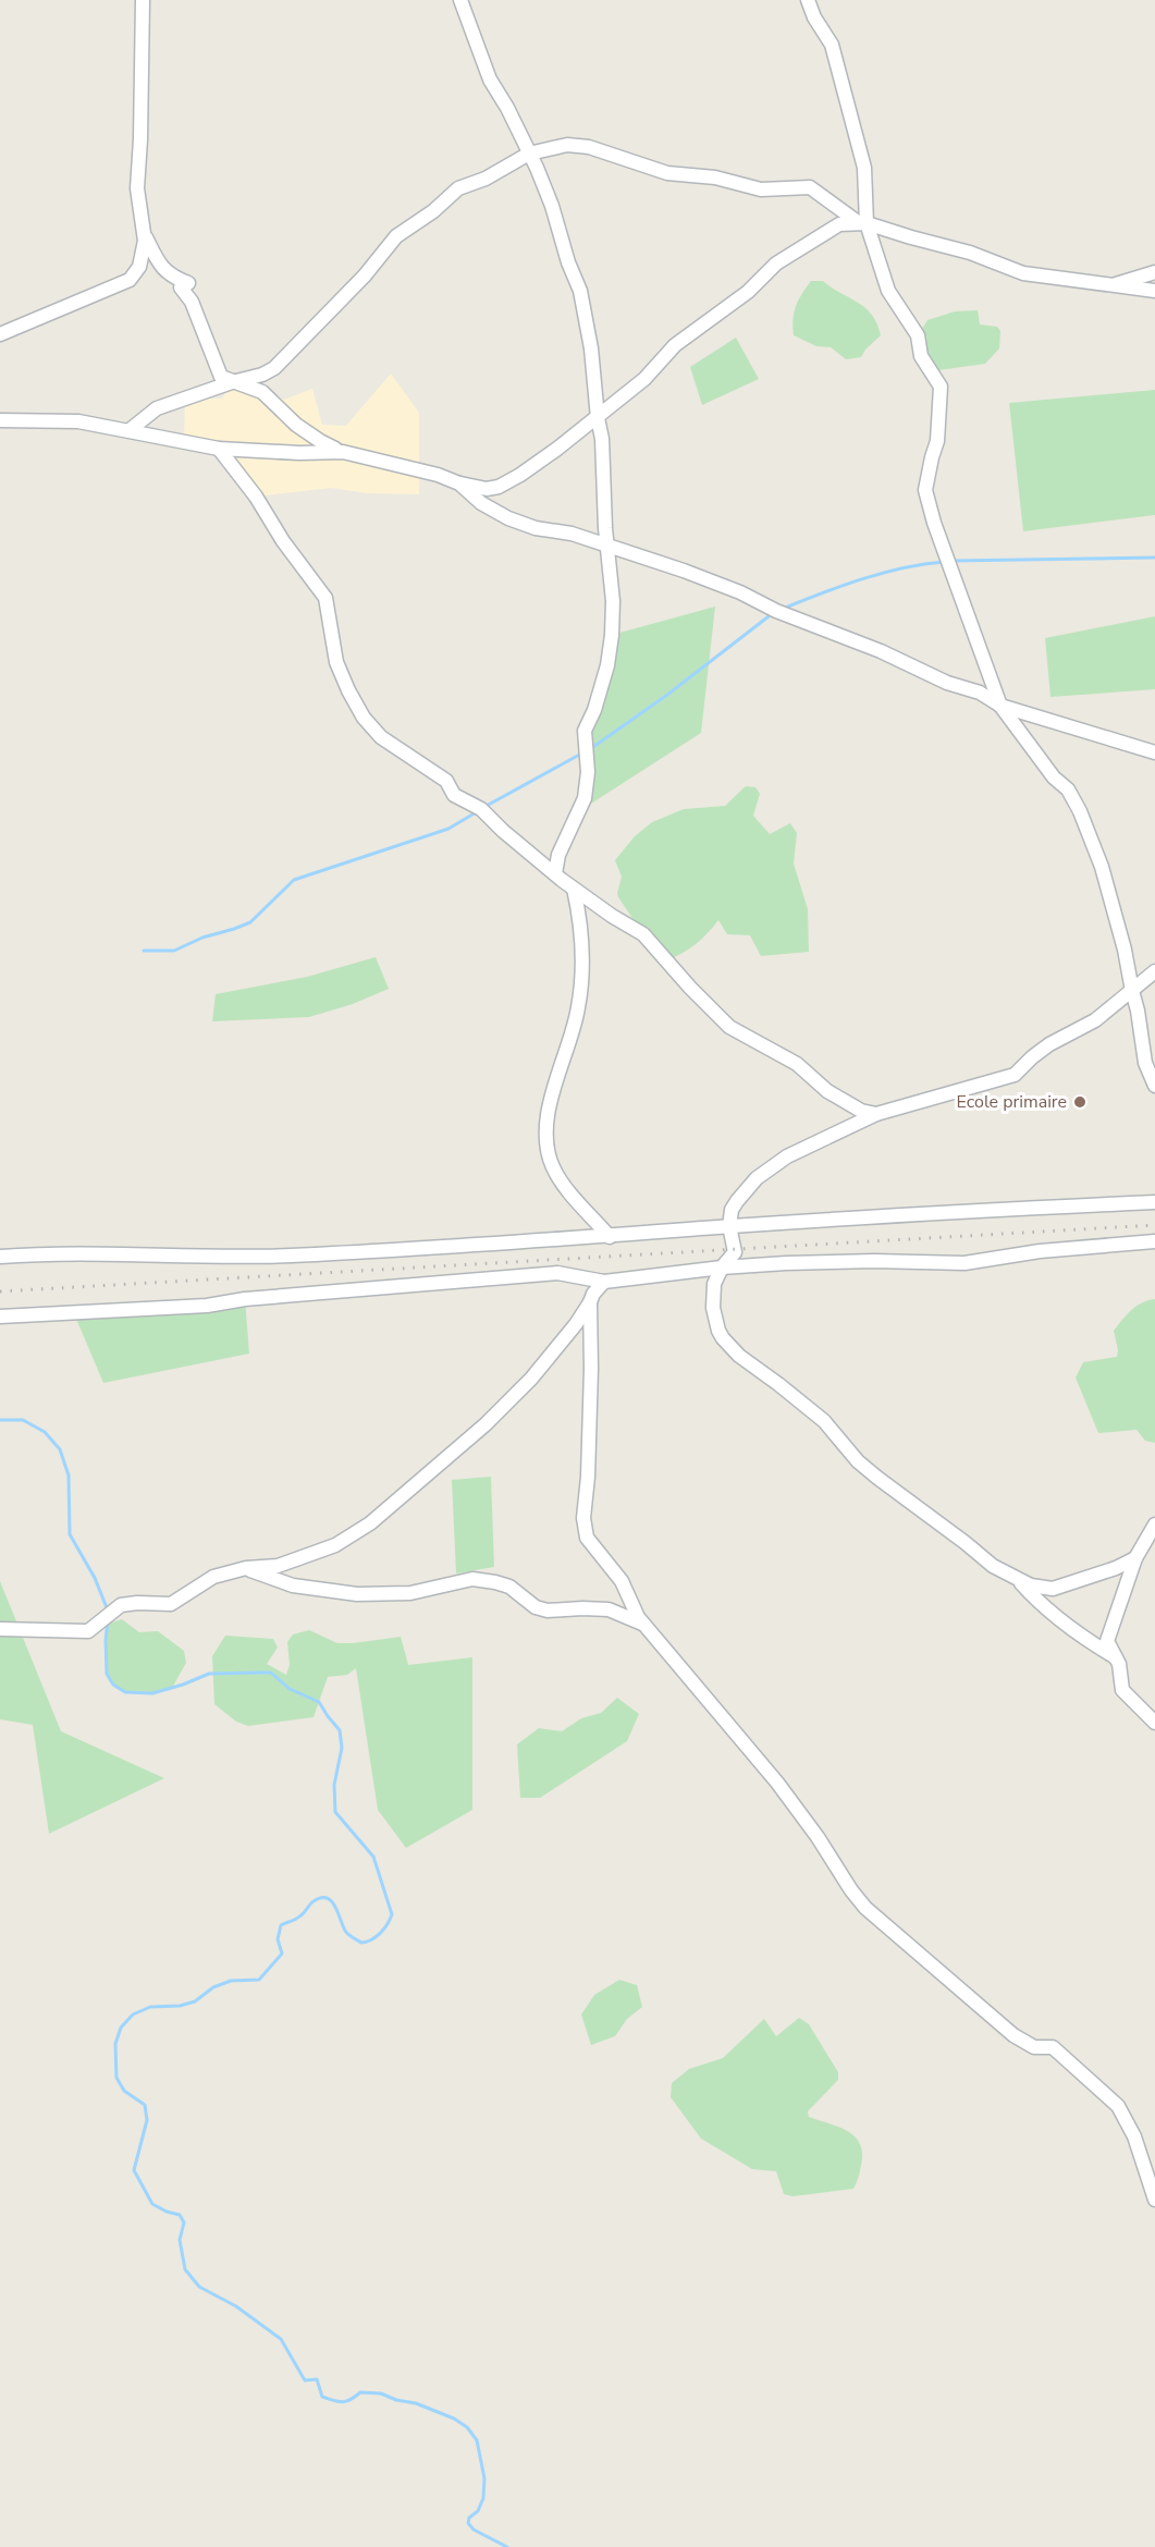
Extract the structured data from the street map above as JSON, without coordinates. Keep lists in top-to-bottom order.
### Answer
{
  "places": ["Ecole primaire"]
}
